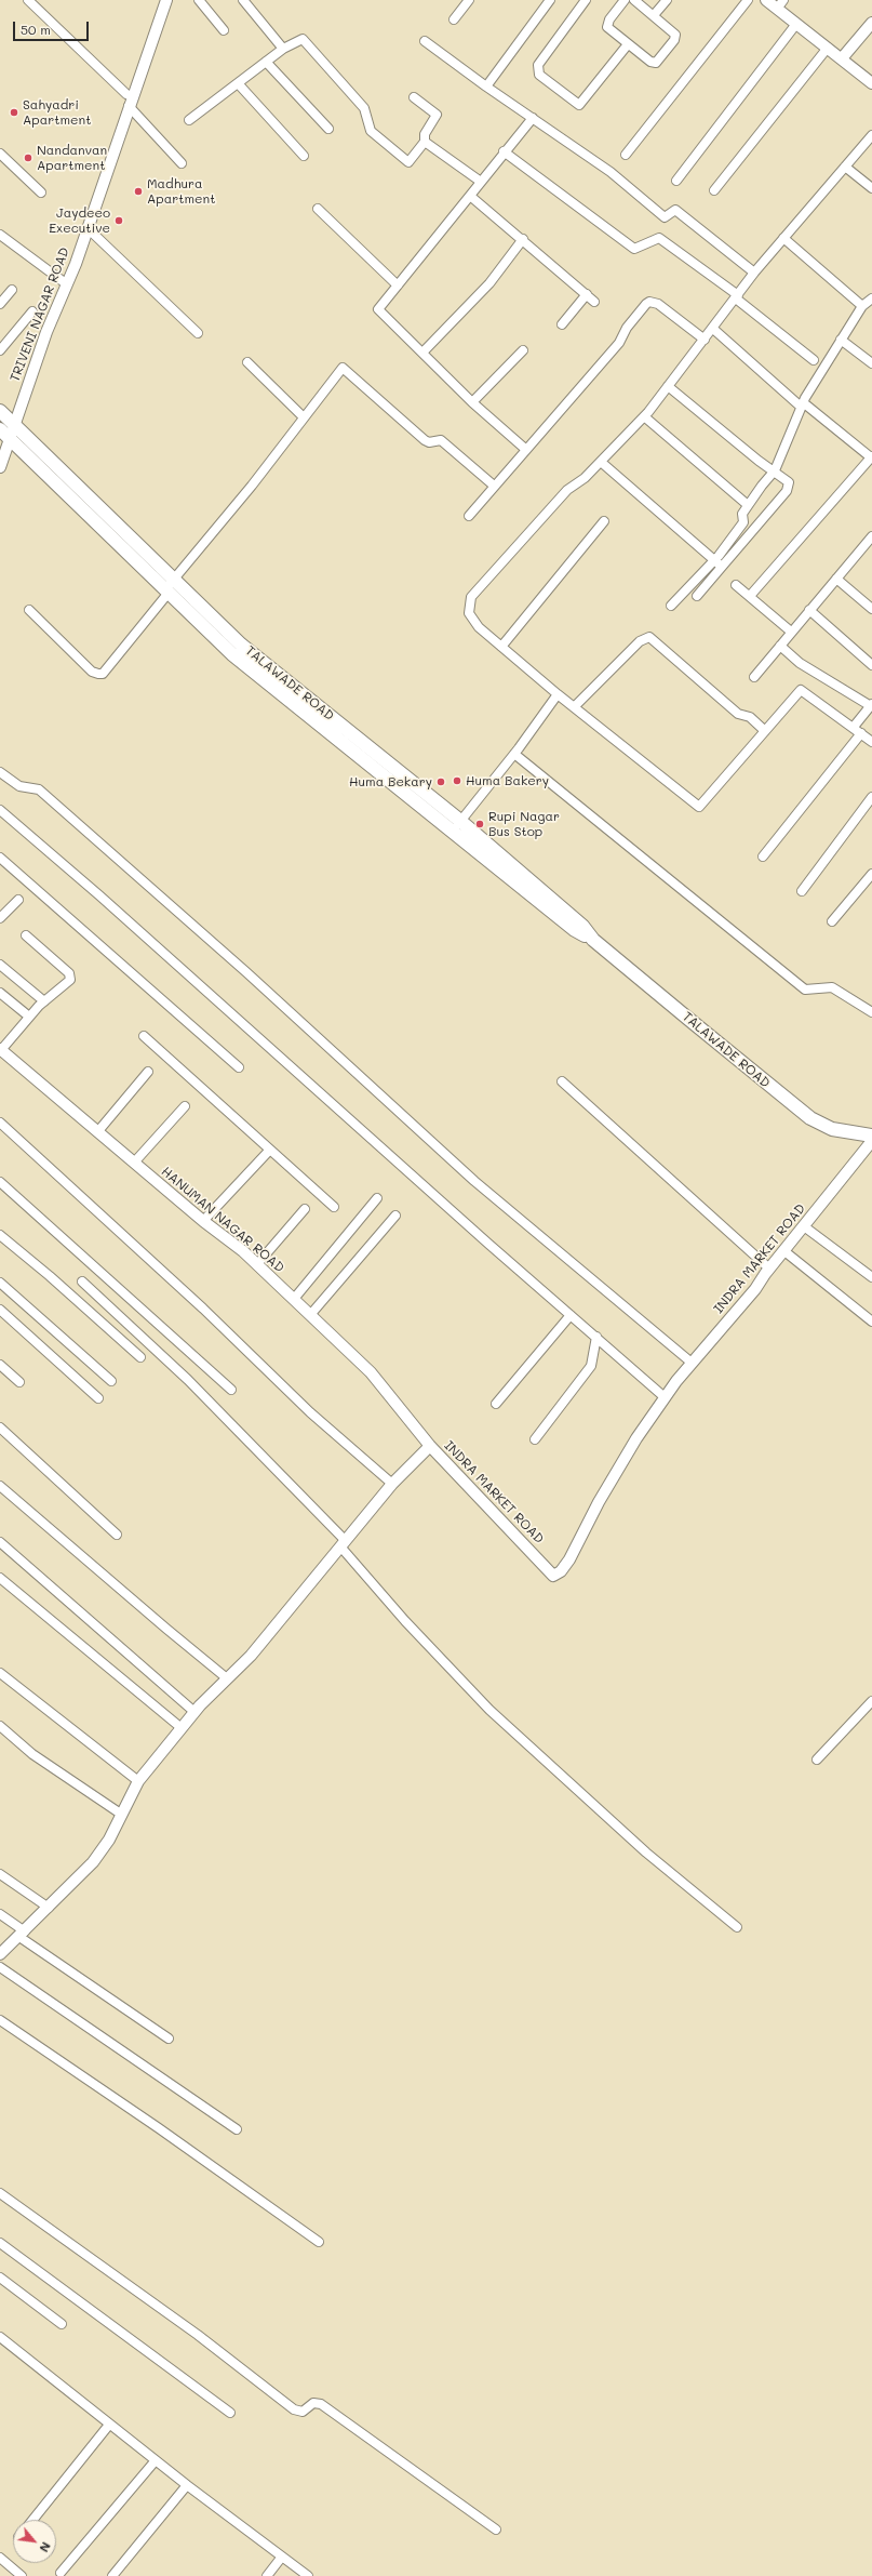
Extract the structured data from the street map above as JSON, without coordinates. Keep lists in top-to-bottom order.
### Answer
{
  "streets": {
    "main road": ["TALAWADE ROAD"],
    "street": ["TRIVENI NAGAR ROAD", "HANUMAN NAGAR ROAD", "INDRA MARKET ROAD"]
  },
  "crossings": [
    ["TRIVENI NAGAR ROAD", "TALAWADE ROAD"],
    ["HANUMAN NAGAR ROAD", "INDRA MARKET ROAD"]
  ],
  "places": [
    "Sahyadri Apartment",
    "Nandanvan Apartment",
    "Madhura Apartment",
    "Jaydeeo Executive",
    "Huma Bakery",
    "Huma Bekary",
    "Rupi Nagar Bus Stop"
  ],
  "scale_bar": "50 m",
  "north": "bottom right"
}
